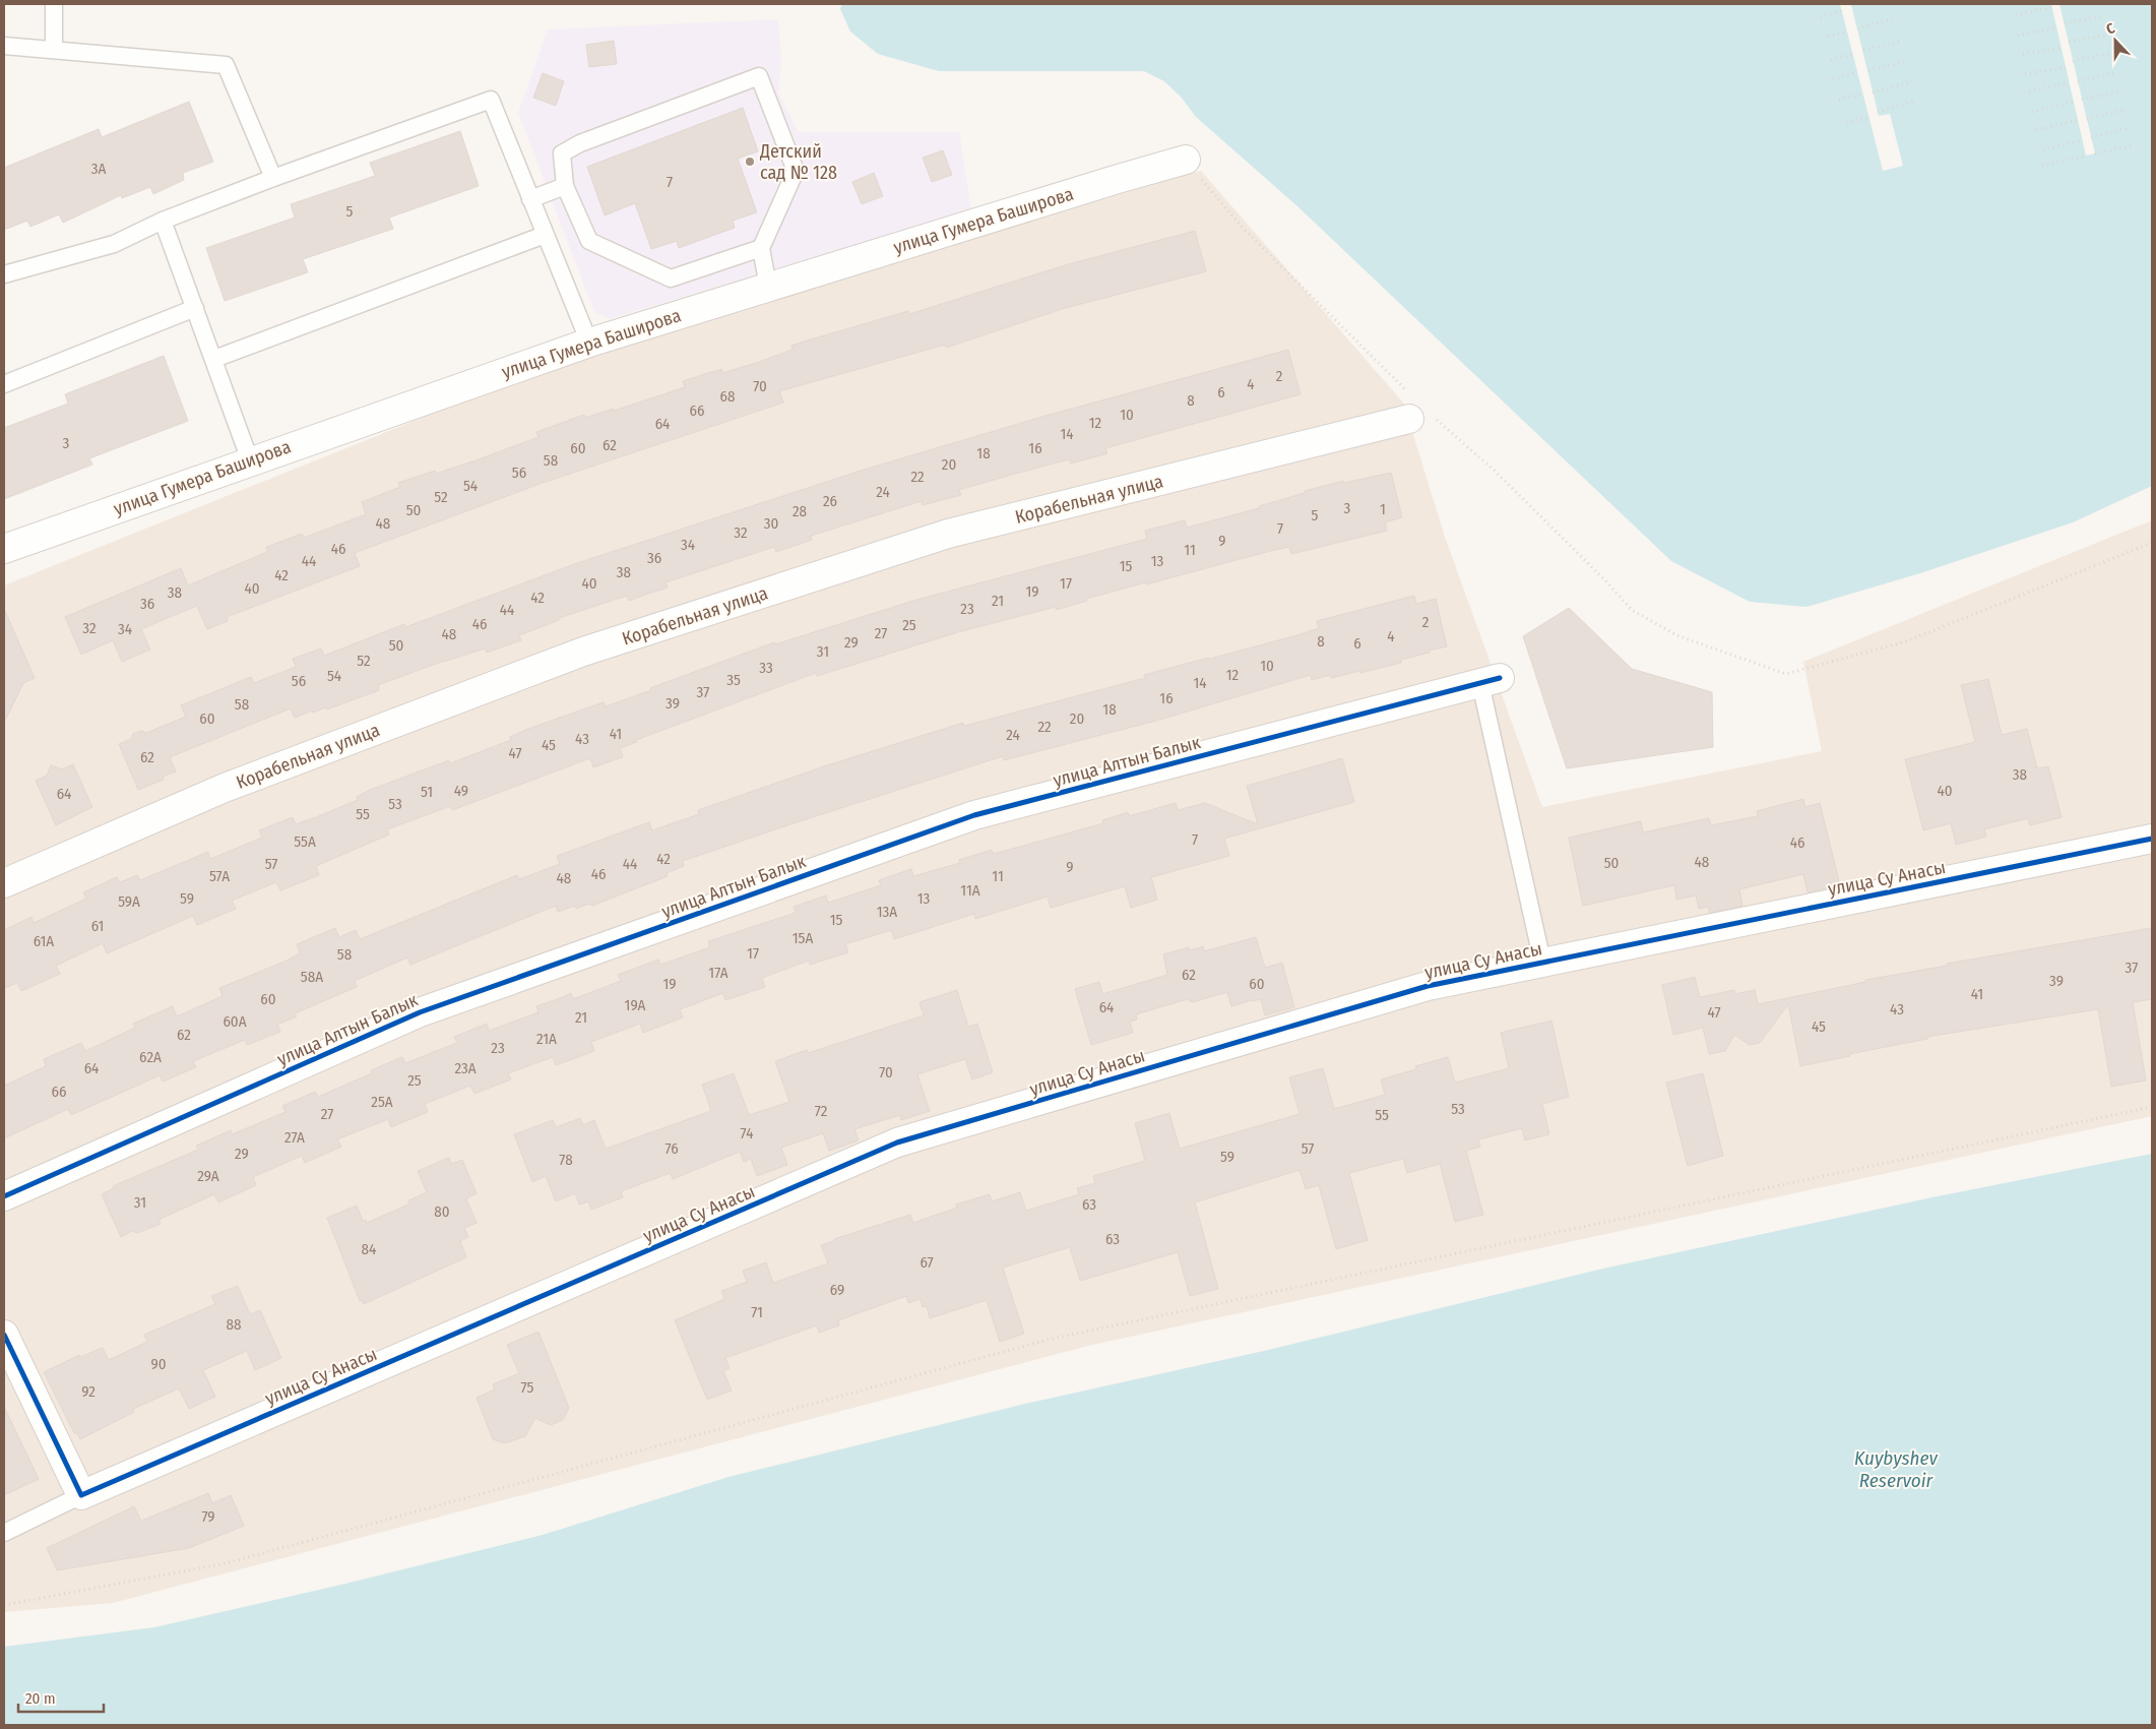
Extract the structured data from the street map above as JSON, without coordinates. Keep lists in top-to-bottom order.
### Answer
{
  "streets": {
    "street": [
      "улица Гумера Баширова",
      "Корабельная улица",
      "улица Алтын Балык",
      "улица Су Анасы"
    ]
  },
  "water": ["Kuybyshev Reservoir"],
  "places": ["Детский сад № 128"],
  "house_numbers": [
    "3А",
    "7",
    "5",
    "2",
    "4",
    "70",
    "6",
    "68",
    "8",
    "66",
    "10",
    "12",
    "64",
    "14",
    "3",
    "62",
    "60",
    "16",
    "18",
    "58",
    "20",
    "56",
    "22",
    "54",
    "24",
    "52",
    "26",
    "3",
    "1",
    "50",
    "28",
    "5",
    "48",
    "30",
    "7",
    "32",
    "9",
    "34",
    "46",
    "11",
    "36",
    "44",
    "13",
    "15",
    "38",
    "42",
    "40",
    "17",
    "40",
    "19",
    "38",
    "42",
    "21",
    "36",
    "23",
    "44",
    "2",
    "46",
    "25",
    "32",
    "34",
    "27",
    "48",
    "4",
    "8",
    "29",
    "6",
    "50",
    "31",
    "52",
    "10",
    "33",
    "12",
    "54",
    "35",
    "56",
    "14",
    "37",
    "16",
    "39",
    "58",
    "18",
    "60",
    "20",
    "22",
    "41",
    "24",
    "43",
    "45",
    "47",
    "62",
    "38",
    "49",
    "40",
    "51",
    "64",
    "53",
    "55",
    "7",
    "55А",
    "46",
    "42",
    "48",
    "50",
    "57",
    "44",
    "9",
    "46",
    "57А",
    "11",
    "48",
    "11А",
    "59",
    "13",
    "59А",
    "13А",
    "15",
    "61",
    "15А",
    "61А",
    "17",
    "58",
    "37",
    "17А",
    "62",
    "58А",
    "39",
    "19",
    "60",
    "41",
    "60",
    "19А",
    "64",
    "43",
    "47",
    "21",
    "60А",
    "45",
    "62",
    "21А",
    "23",
    "62А",
    "64",
    "23А",
    "70",
    "25",
    "66",
    "25А",
    "53",
    "72",
    "27",
    "55",
    "74",
    "27А",
    "76",
    "57",
    "29",
    "59",
    "78",
    "29А",
    "31",
    "63",
    "80",
    "63",
    "84",
    "67",
    "69",
    "71",
    "88",
    "90",
    "75",
    "92",
    "79"
  ],
  "scale_bar": "20 m",
  "north": "top"
}
